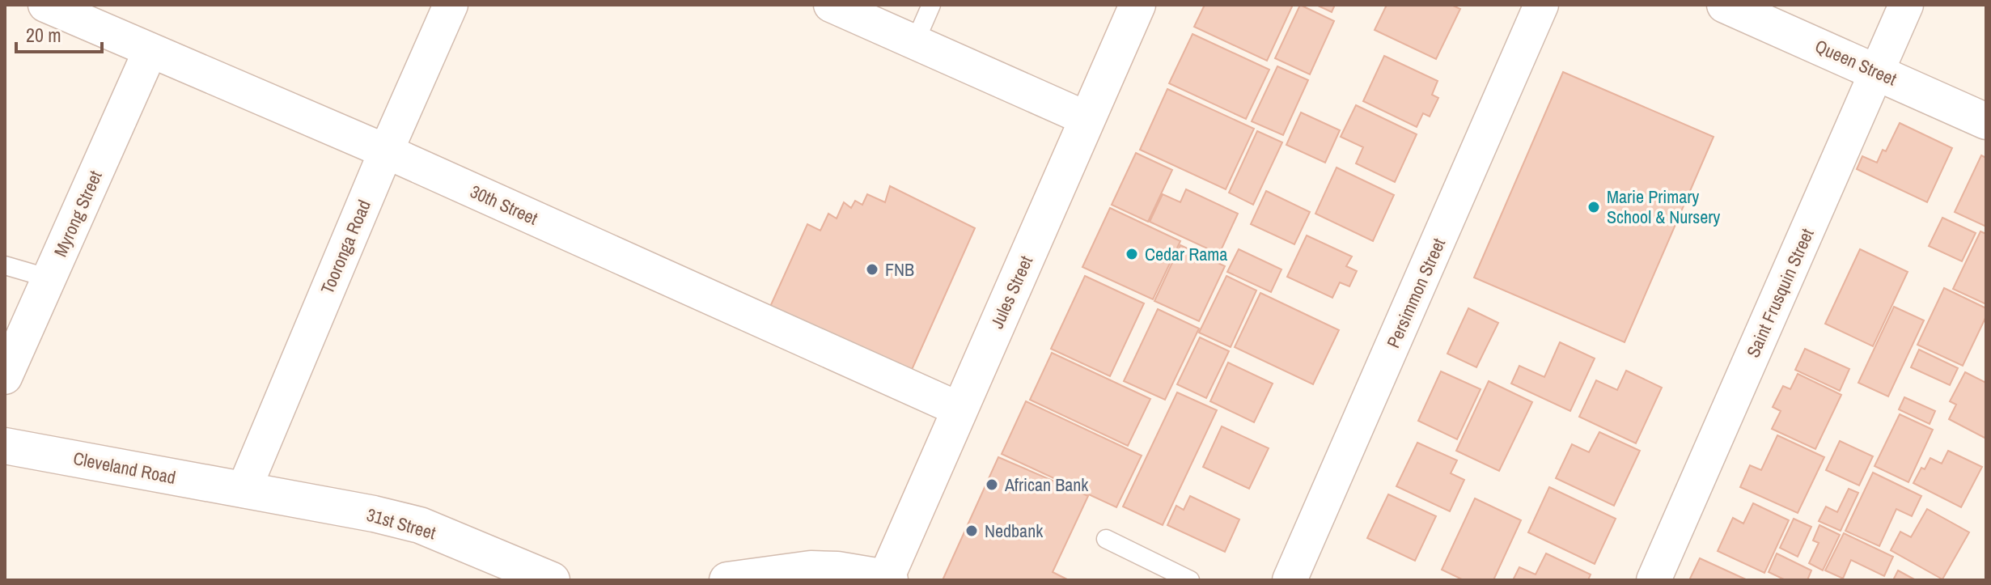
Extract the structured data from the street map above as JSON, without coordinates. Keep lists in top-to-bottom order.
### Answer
{
  "streets": {
    "street": [
      "Queen Street",
      "30th Street",
      "Myrong Street",
      "Tooronga Road",
      "Jules Street",
      "Persimmon Street",
      "Saint Frusquin Street",
      "Cleveland Road",
      "31st Street"
    ]
  },
  "crossings": [
    ["Queen Street", "Saint Frusquin Street"],
    ["30th Street", "Myrong Street"],
    ["30th Street", "Tooronga Road"],
    ["30th Street", "Jules Street"],
    ["Tooronga Road", "Cleveland Road"],
    ["Tooronga Road", "31st Street"],
    ["Cleveland Road", "31st Street"]
  ],
  "places": [
    "Marie Primary School & Nursery",
    "Cedar Rama",
    "FNB",
    "African Bank",
    "Nedbank"
  ],
  "scale_bar": "20 m"
}
